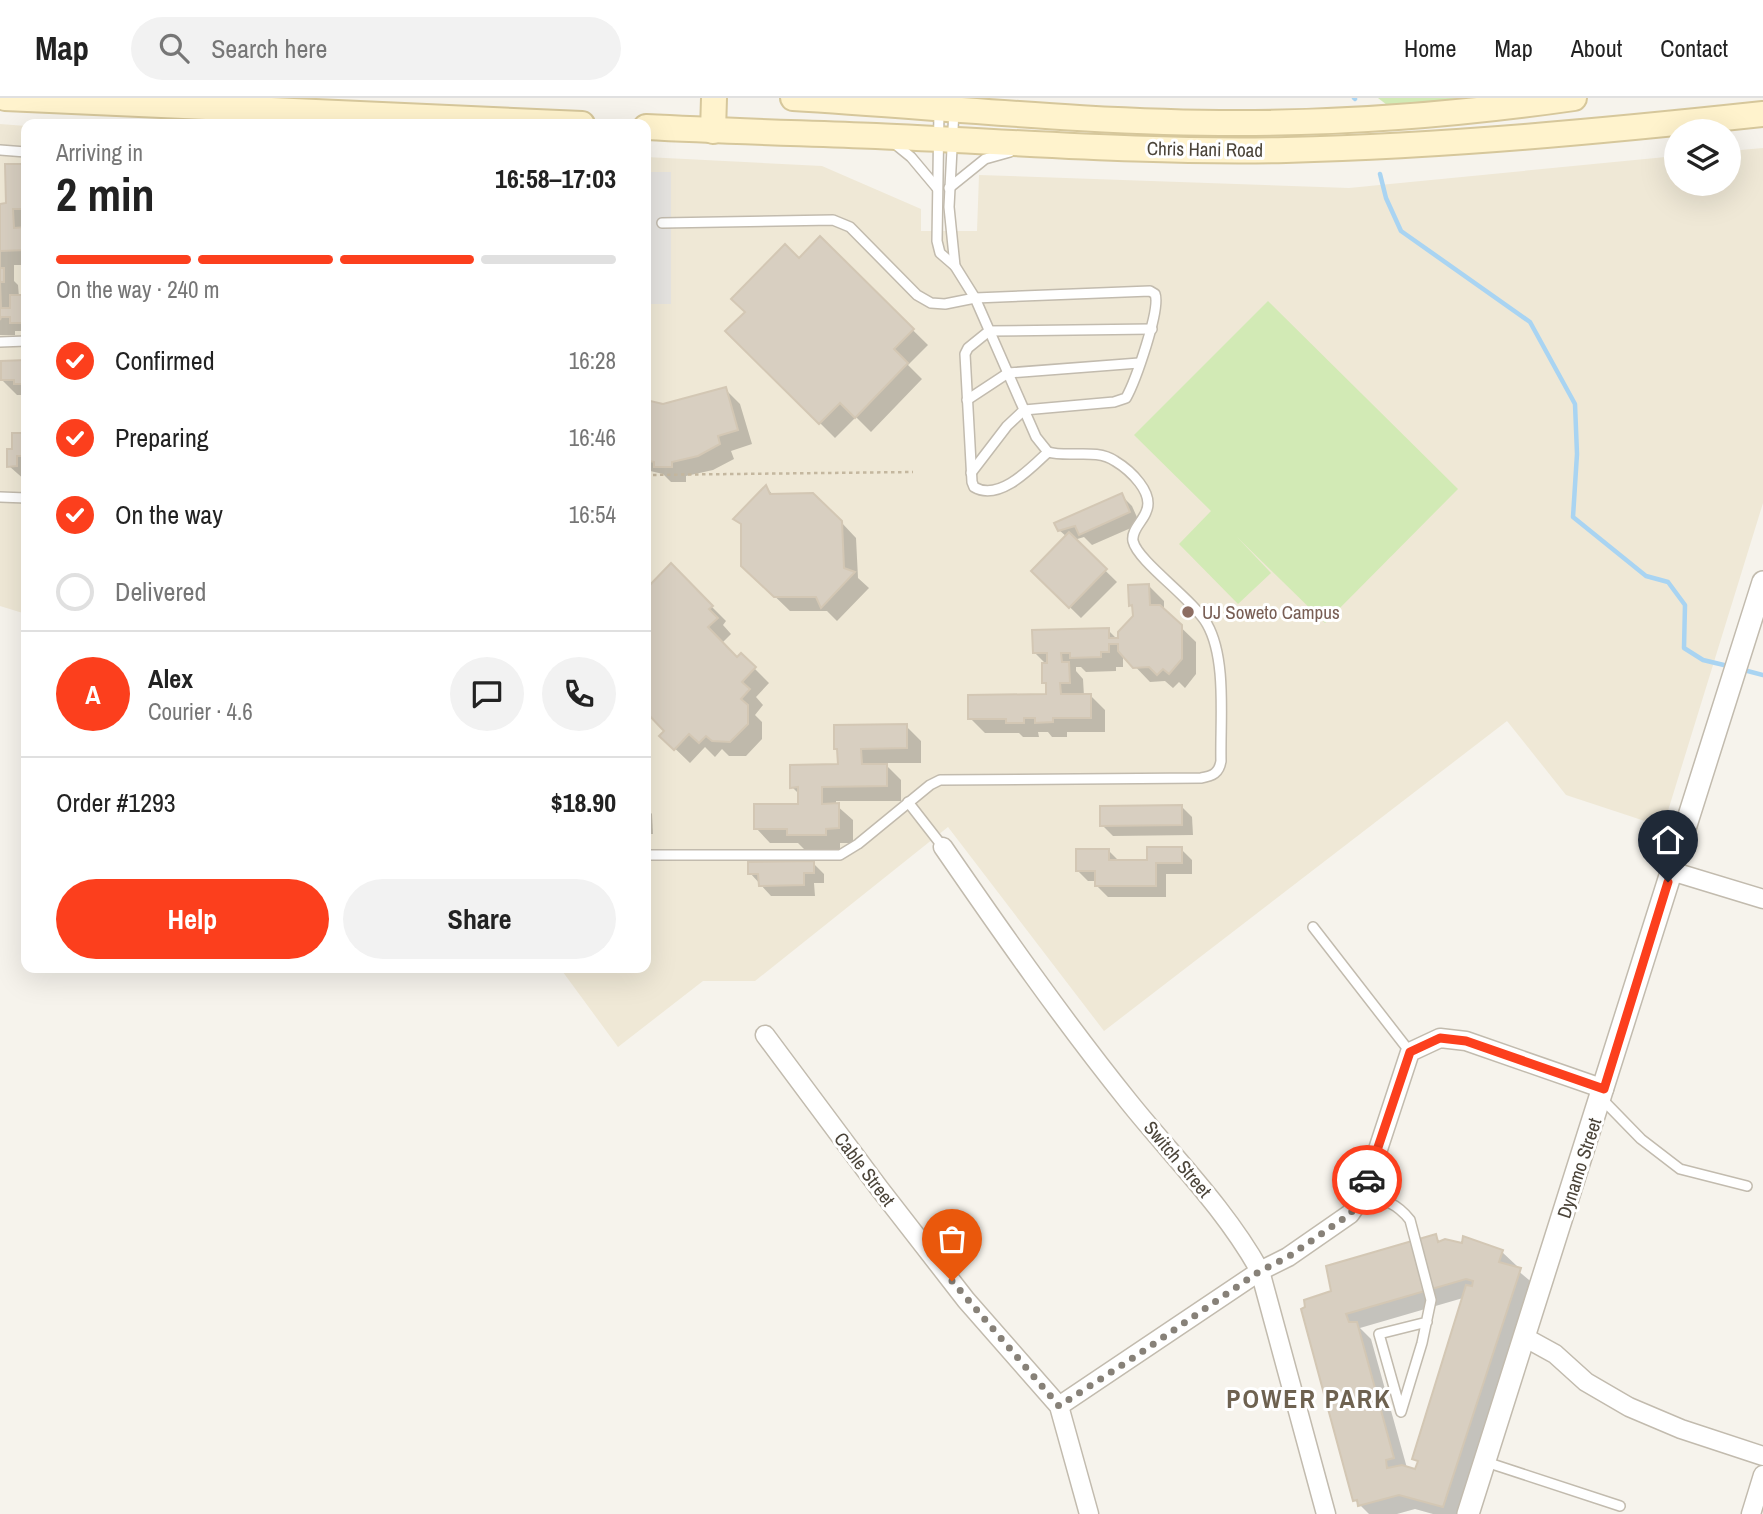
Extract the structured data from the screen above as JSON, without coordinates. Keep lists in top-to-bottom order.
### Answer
{
  "streets": {
    "main road": ["Chris Hani Road"],
    "street": ["Switch Street", "Dynamo Street", "Cable Street"]
  },
  "districts": ["POWER PARK"],
  "places": ["UJ Soweto Campus"],
  "page": {
    "header": "Map",
    "search": "Search here",
    "nav": [
      "Home",
      "Map",
      "About",
      "Contact"
    ],
    "heading": ["2 min", "Arriving in", "16:58–17:03"],
    "panel": [
      "Alex",
      "Courier · 4.6",
      "Order #1293",
      "$18.90"
    ],
    "bar": "On the way · 240 m",
    "list": [
      ["Confirmed", "16:28"],
      ["Preparing", "16:46"],
      ["On the way", "16:54"],
      "Delivered"
    ],
    "round": "A",
    "buttons": ["Help", "Share"]
  }
}
